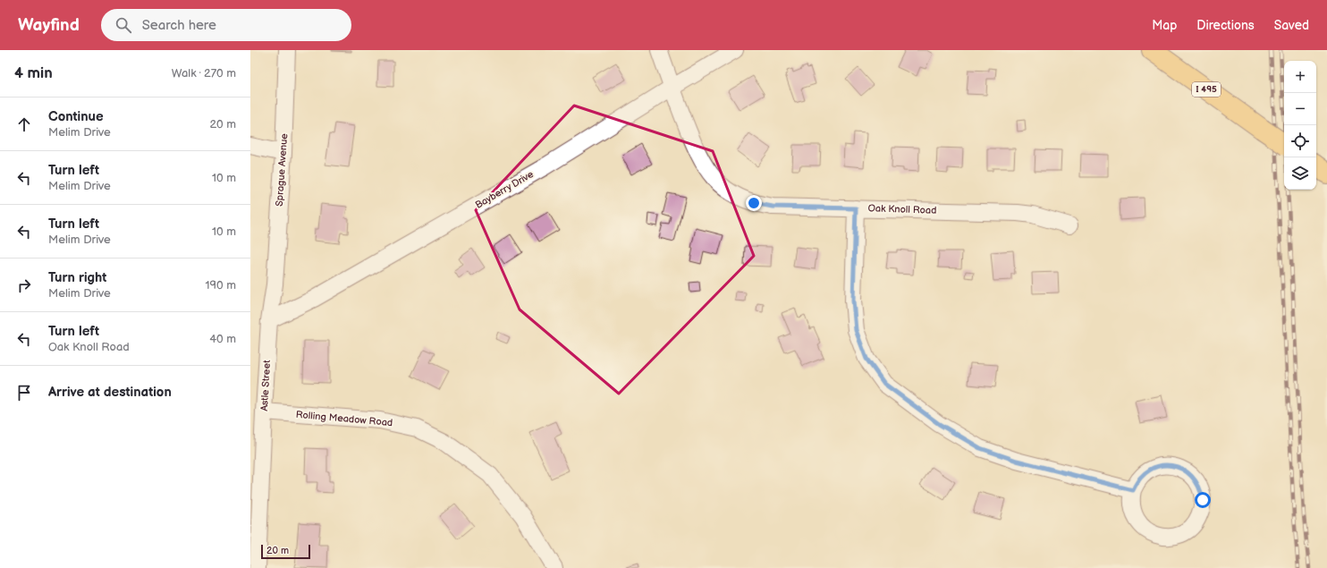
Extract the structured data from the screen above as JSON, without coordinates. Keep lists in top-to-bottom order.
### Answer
{
  "streets": {
    "highway": ["I 495"],
    "street": [
      "Sprague Avenue",
      "Bayberry Drive",
      "Oak Knoll Road",
      "Astle Street",
      "Rolling Meadow Road"
    ]
  },
  "crossings": [
    ["Sprague Avenue", "Astle Street"],
    ["Bayberry Drive", "Oak Knoll Road"],
    ["Bayberry Drive", "Astle Street"],
    ["Astle Street", "Rolling Meadow Road"]
  ],
  "scale_bar": "20 m",
  "page": {
    "header": "Wayfind",
    "search": "Search here",
    "nav": ["Map", "Directions", "Saved"],
    "heading": ["4 min", "Walk · 270 m"],
    "map_buttons": ["+", "−"],
    "list": [
      ["Continue", "Melim Drive", "20 m"],
      ["Turn left", "Melim Drive", "10 m"],
      ["Turn left", "Melim Drive", "10 m"],
      ["Turn right", "Melim Drive", "190 m"],
      ["Turn left", "Oak Knoll Road", "40 m"],
      "Arrive at destination"
    ],
    "scale": "20 m"
  }
}
